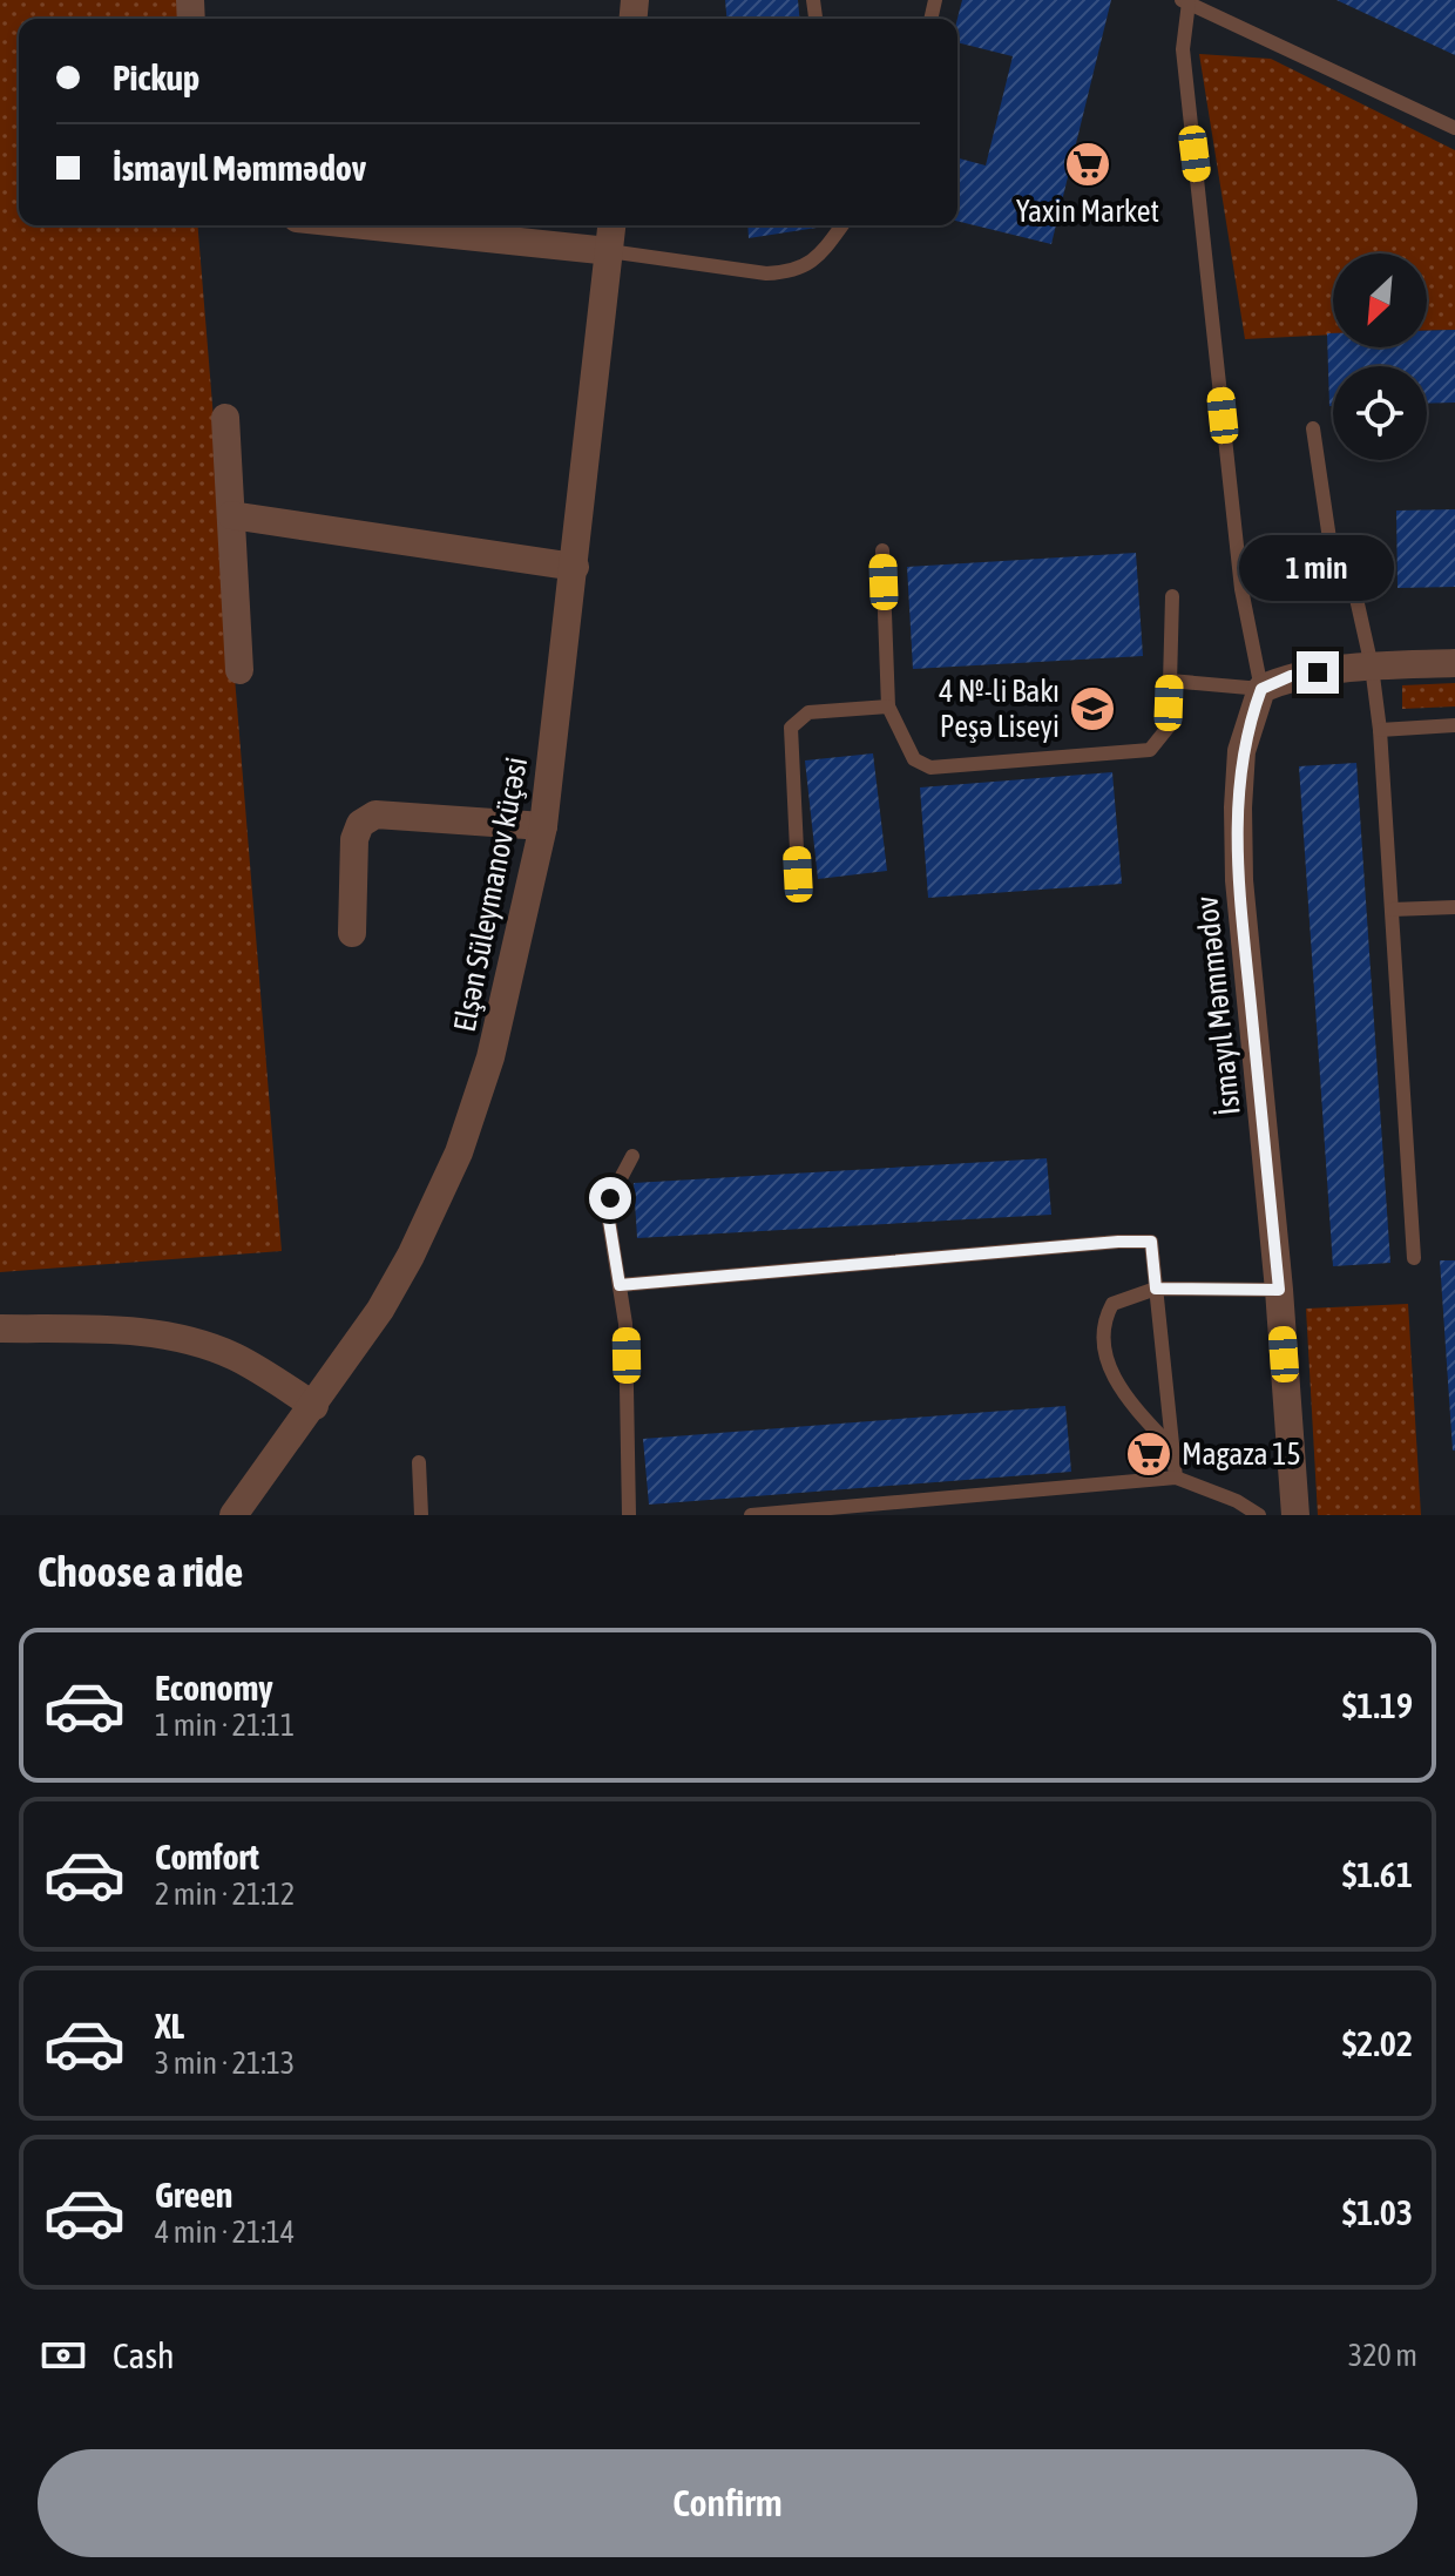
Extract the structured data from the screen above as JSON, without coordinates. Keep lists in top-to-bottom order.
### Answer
{
  "streets": {
    "street": ["Elşən Süleymanov küçəsi", "İsmayıl Məmmədov"]
  },
  "places": {
    "supermarket": ["Yaxin Market", "Magaza 15"],
    "school or university": ["4 №-li Bakı Peşə Liseyi"]
  },
  "north": "bottom left",
  "page": {
    "banner": ["Pickup", "İsmayıl Məmmədov"],
    "bubble": "1 min",
    "heading": "Choose a ride",
    "list": [
      {
        "name": "Economy",
        "note": "1 min · 21:11",
        "value": "$1.19"
      },
      {
        "name": "Comfort",
        "note": "2 min · 21:12",
        "value": "$1.61"
      },
      {
        "name": "XL",
        "note": "3 min · 21:13",
        "value": "$2.02"
      },
      {
        "name": "Green",
        "note": "4 min · 21:14",
        "value": "$1.03"
      }
    ],
    "pay": ["Cash", "320 m"],
    "buttons": "Confirm"
  }
}
